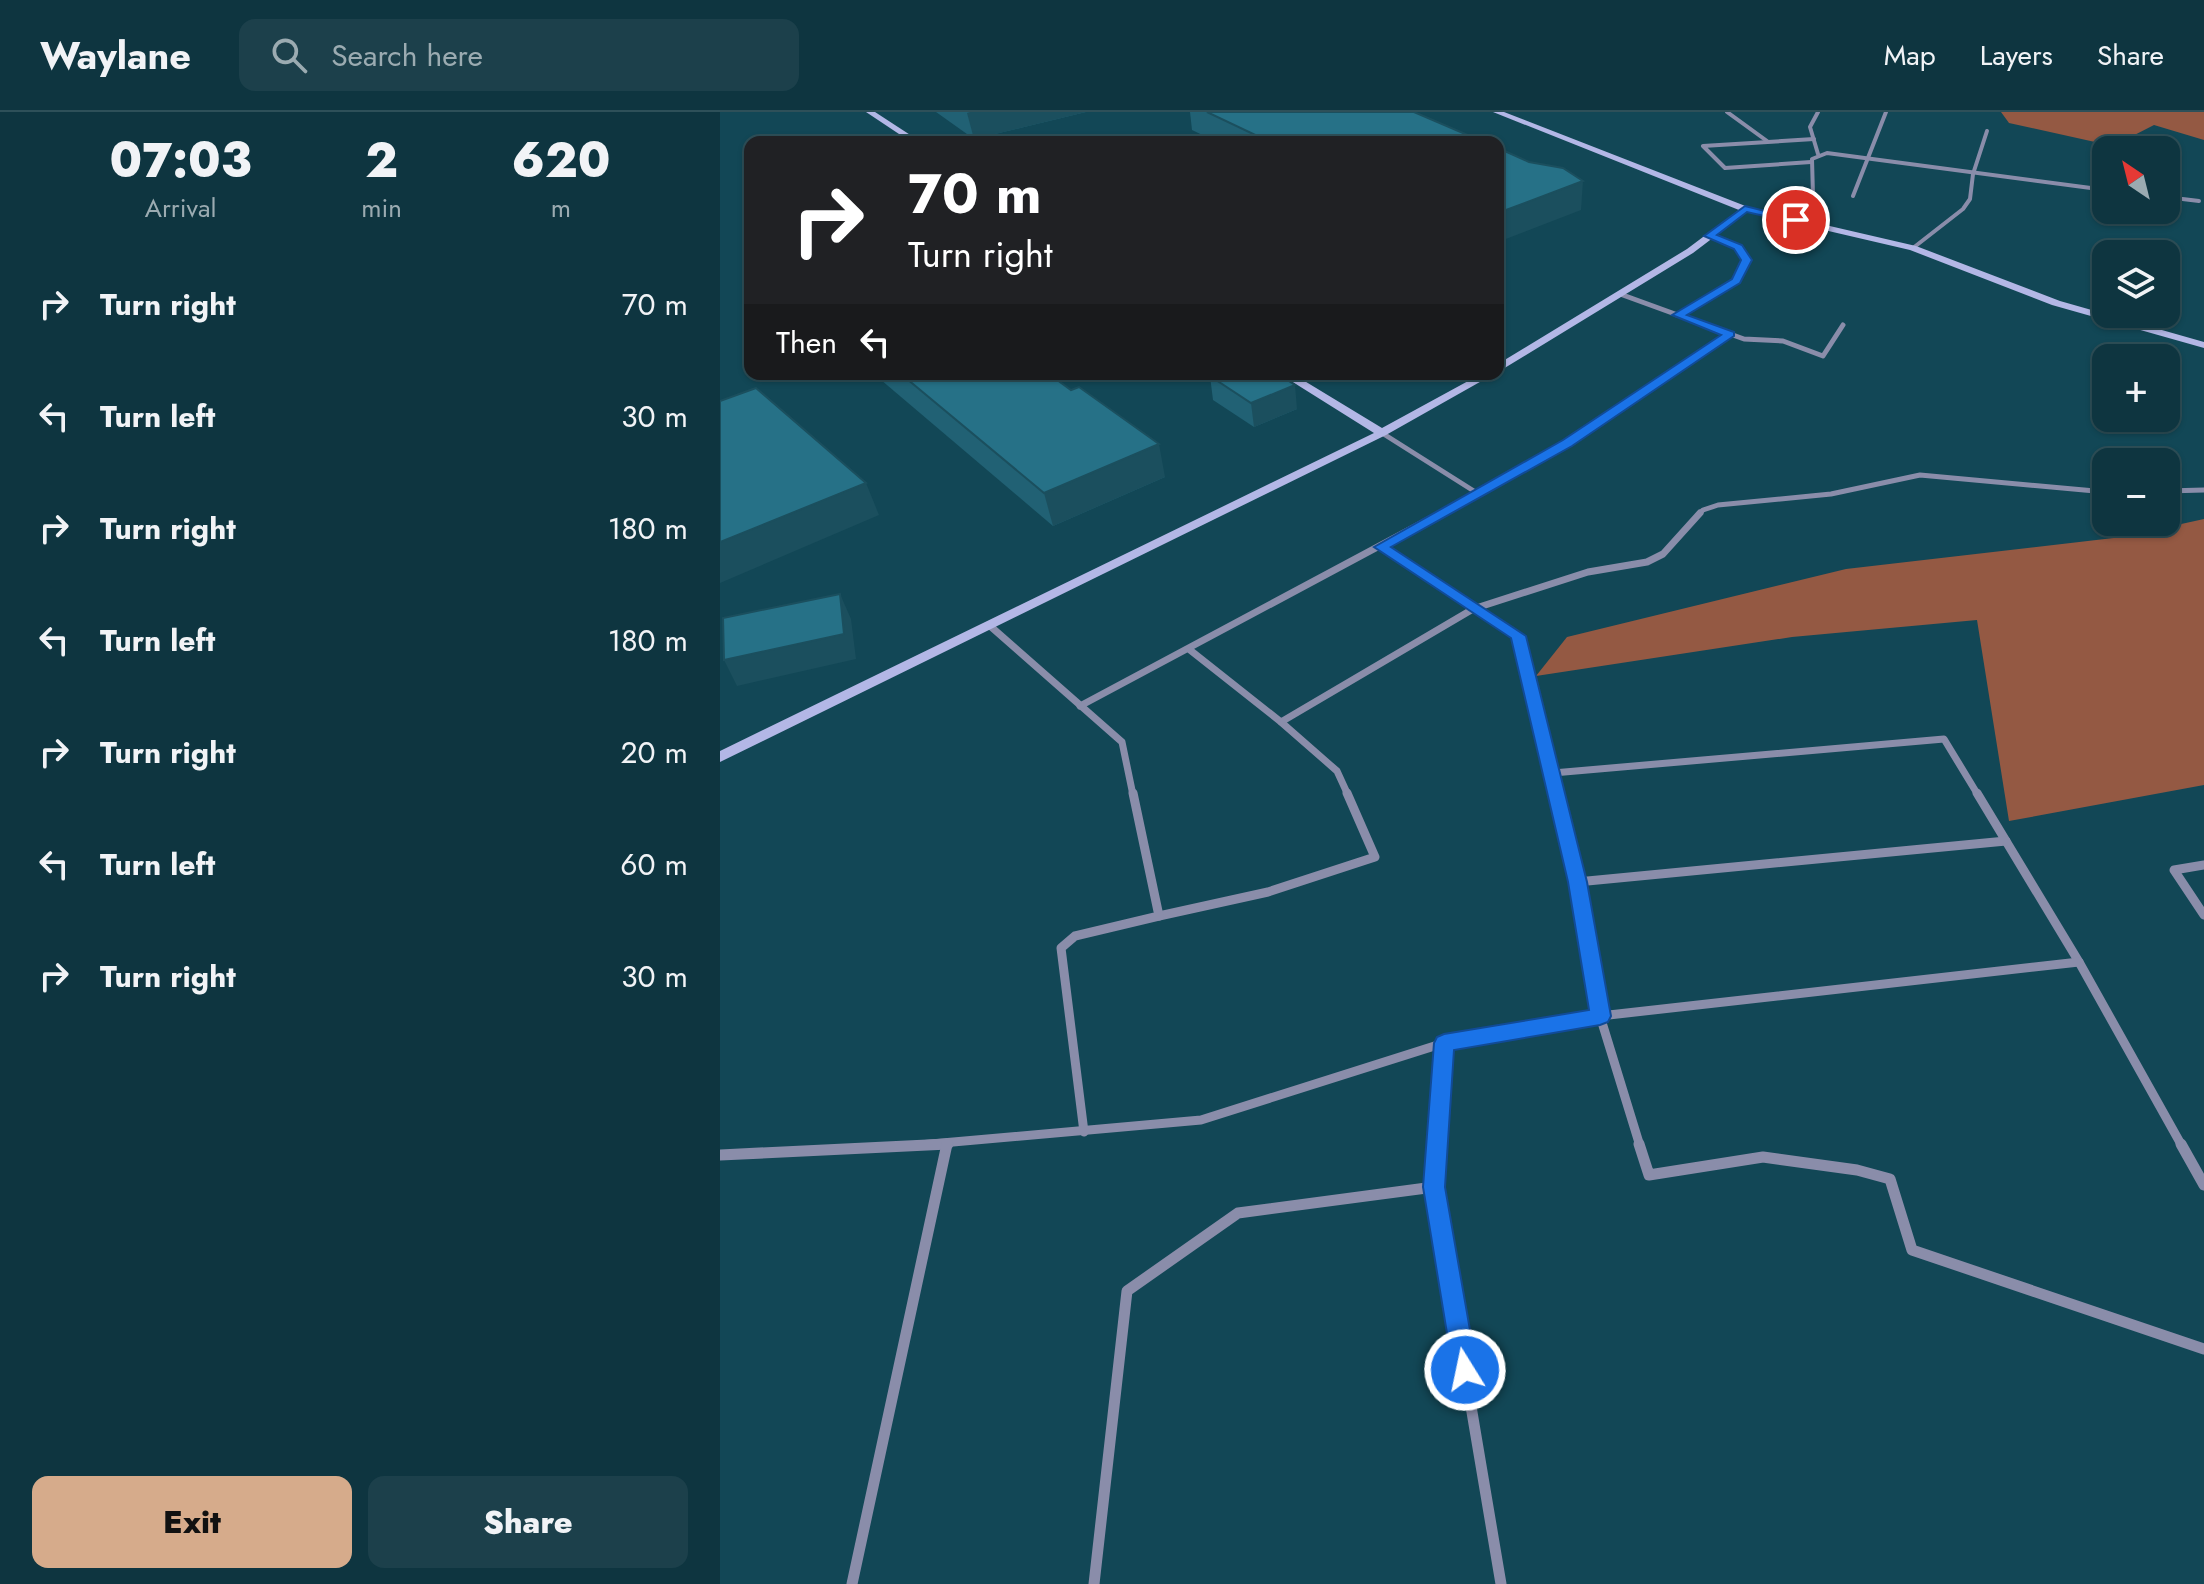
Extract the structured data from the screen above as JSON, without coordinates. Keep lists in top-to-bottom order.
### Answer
{
  "north": "top left",
  "page": {
    "header": "Waylane",
    "search": "Search here",
    "nav": ["Map", "Layers", "Share"],
    "eta": [
      "07:03",
      "Arrival",
      "2",
      "min",
      "620",
      "m"
    ],
    "map_buttons": ["+", "−"],
    "turn": ["70 m", "Turn right"],
    "list": [
      {
        "name": "Turn right",
        "value": "70 m"
      },
      {
        "name": "Turn left",
        "value": "30 m"
      },
      {
        "name": "Turn right",
        "value": "180 m"
      },
      {
        "name": "Turn left",
        "value": "180 m"
      },
      {
        "name": "Turn right",
        "value": "20 m"
      },
      {
        "name": "Turn left",
        "value": "60 m"
      },
      {
        "name": "Turn right",
        "value": "30 m"
      }
    ],
    "then": "Then",
    "buttons": ["Exit", "Share"]
  }
}
